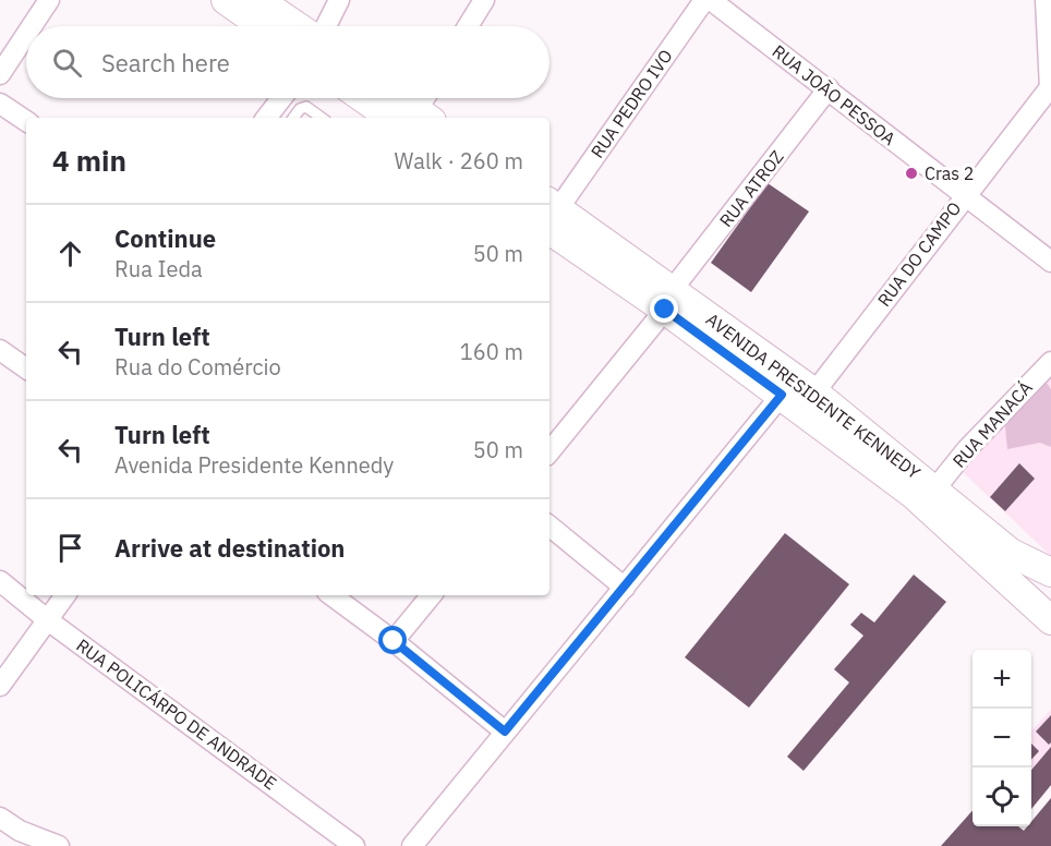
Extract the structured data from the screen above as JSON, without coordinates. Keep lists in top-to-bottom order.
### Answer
{
  "streets": {
    "main road": ["AVENIDA PRESIDENTE KENNEDY"],
    "street": [
      "RUA JOÃO PESSOA",
      "RUA PEDRO IVO",
      "RUA ATROZ",
      "RUA DO CAMPO",
      "RUA MANACÁ",
      "RUA POLICÁRPO DE ANDRADE"
    ]
  },
  "crossings": [
    ["RUA JOÃO PESSOA", "RUA ATROZ"],
    ["RUA JOÃO PESSOA", "RUA DO CAMPO"],
    ["RUA PEDRO IVO", "AVENIDA PRESIDENTE KENNEDY"],
    ["RUA ATROZ", "AVENIDA PRESIDENTE KENNEDY"],
    ["RUA DO CAMPO", "AVENIDA PRESIDENTE KENNEDY"],
    ["AVENIDA PRESIDENTE KENNEDY", "RUA MANACÁ"]
  ],
  "places": ["Cras 2"],
  "page": {
    "search": "Search here",
    "heading": ["4 min", "Walk · 260 m"],
    "list": [
      ["Continue", "Rua Ieda", "50 m"],
      ["Turn left", "Rua do Comércio", "160 m"],
      ["Turn left", "Avenida Presidente Kennedy", "50 m"],
      "Arrive at destination"
    ],
    "map_buttons": ["+", "−"]
  }
}
